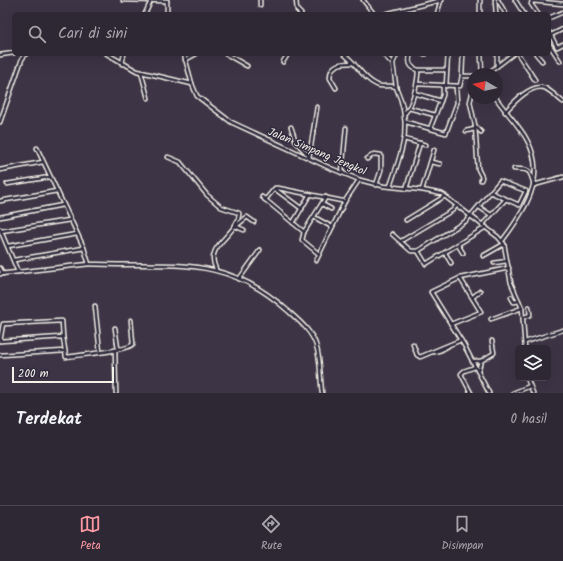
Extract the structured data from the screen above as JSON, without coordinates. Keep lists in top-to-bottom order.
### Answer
{
  "streets": {
    "street": ["Jalan Simpang Jengkol"]
  },
  "scale_bar": "200 m",
  "north": "left",
  "page": {
    "search": "Cari di sini",
    "scale": "200 m",
    "heading": ["Terdekat", "0 hasil"],
    "nav": ["Peta", "Rute", "Disimpan"]
  }
}
